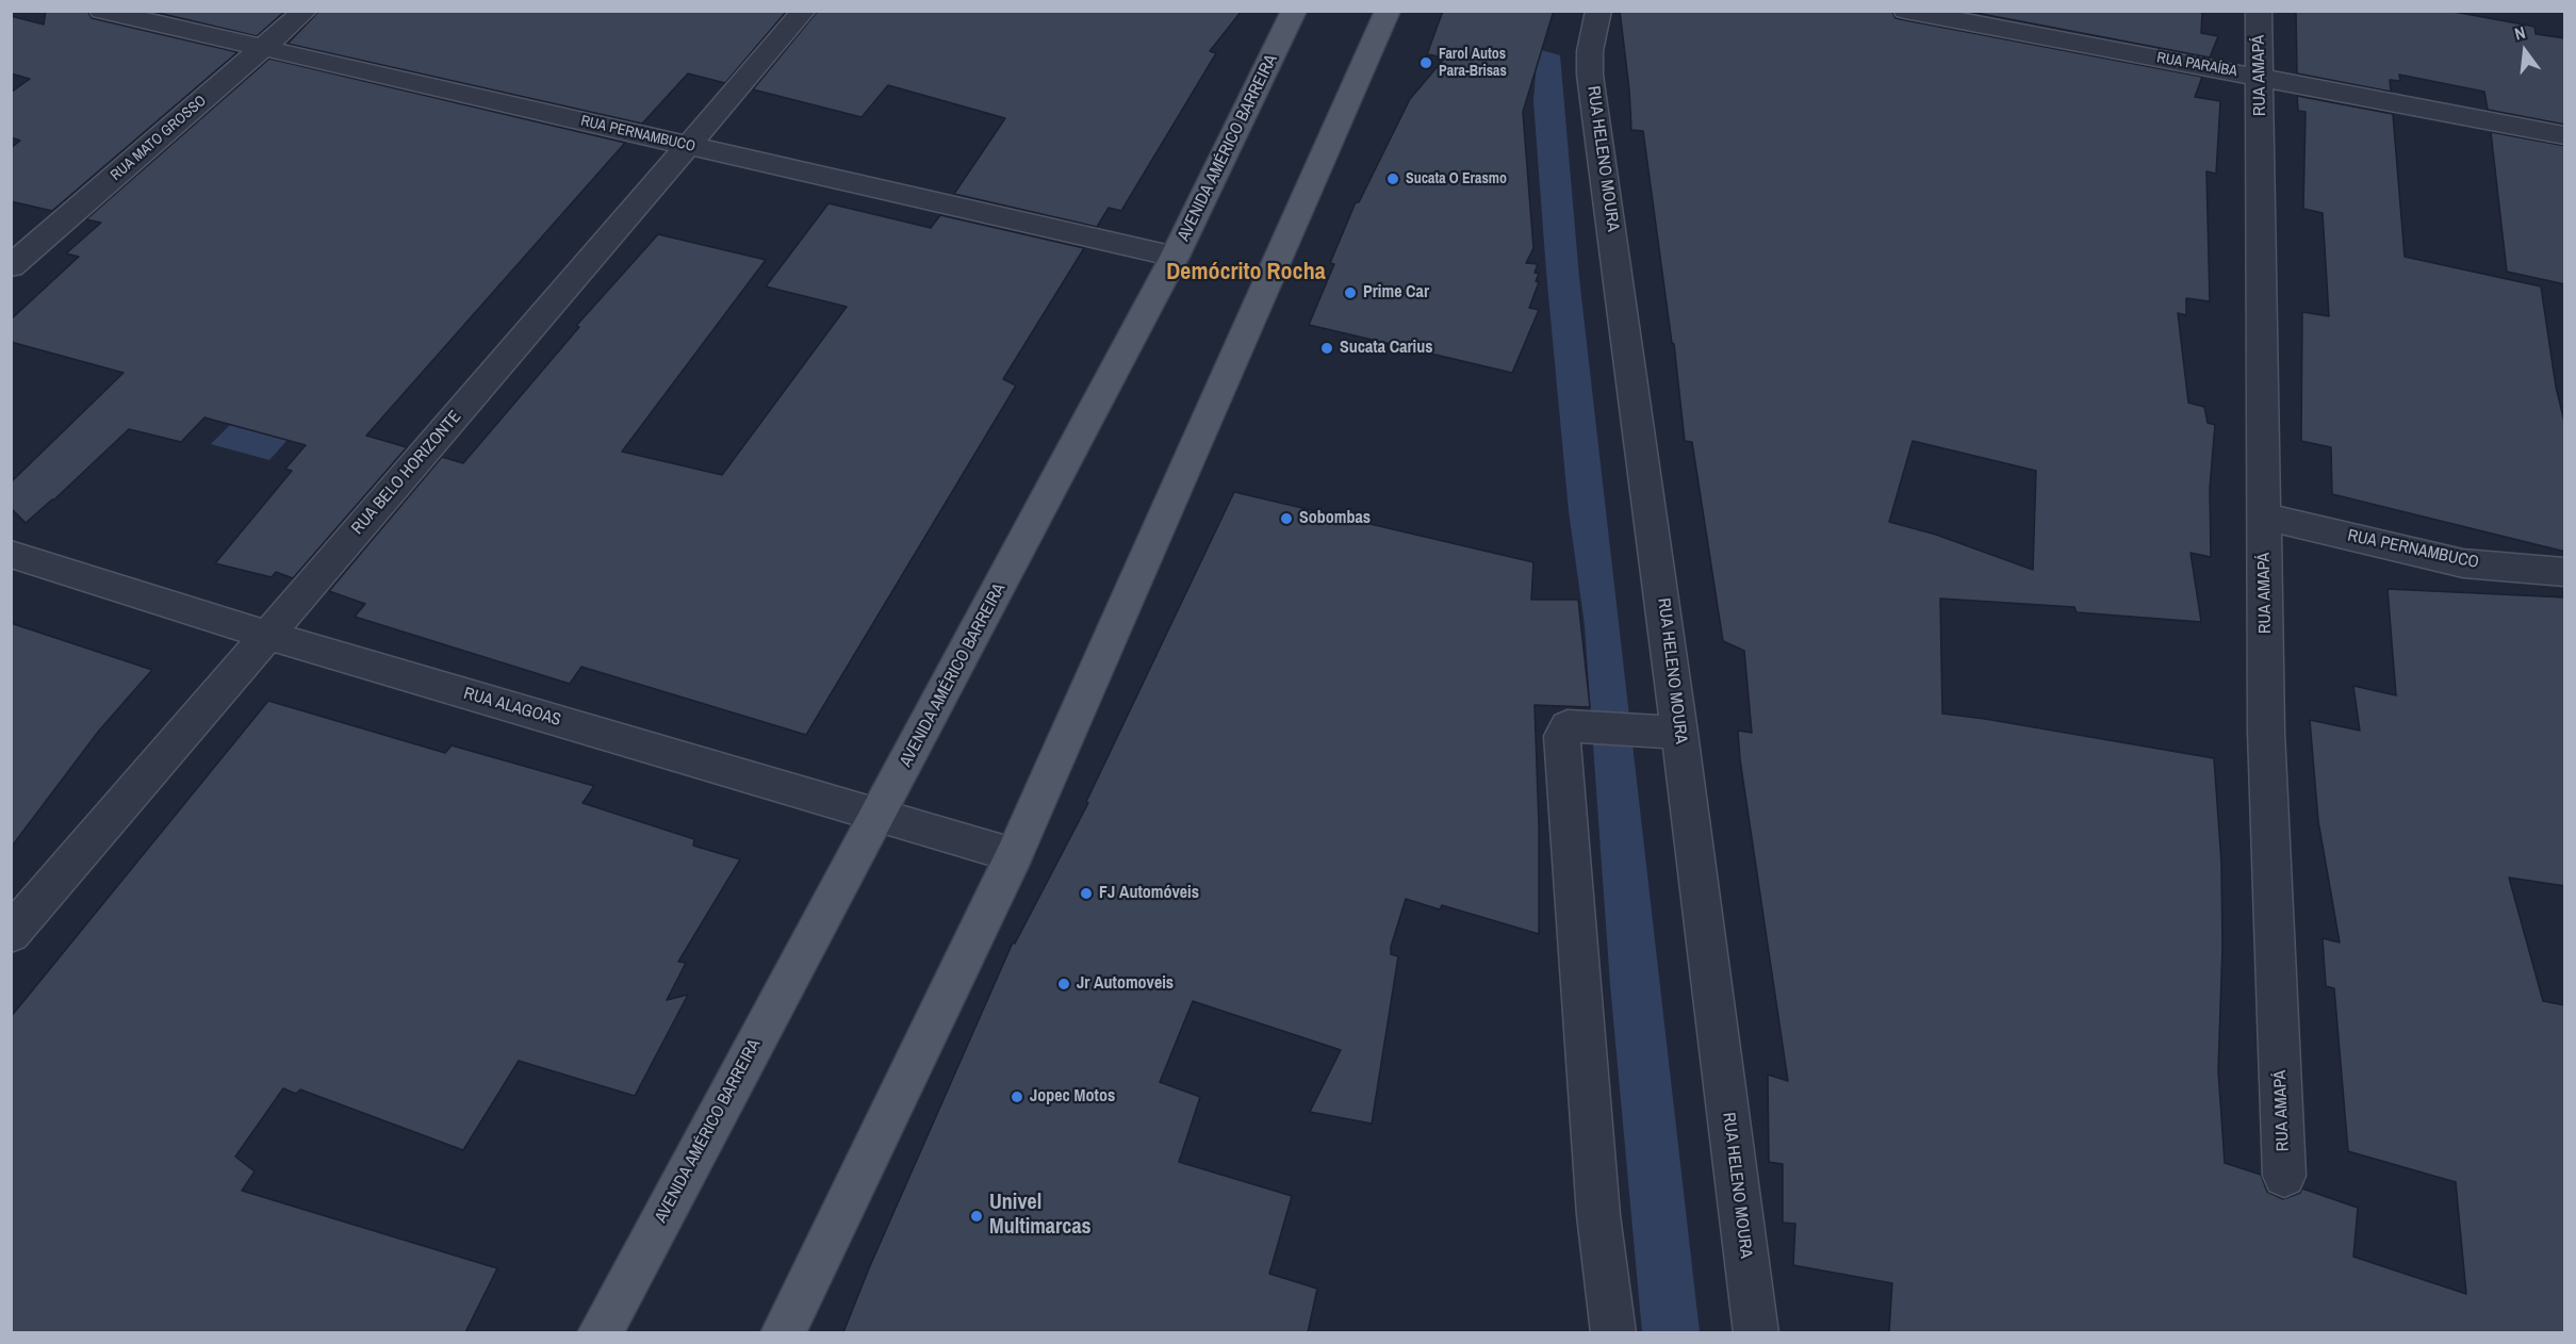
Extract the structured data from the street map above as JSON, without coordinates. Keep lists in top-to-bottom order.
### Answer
{
  "streets": {
    "main road": ["AVENIDA AMÉRICO BARREIRA"],
    "street": [
      "RUA PARAÍBA",
      "RUA AMAPÁ",
      "RUA PERNAMBUCO",
      "RUA MATO GROSSO",
      "RUA HELENO MOURA",
      "RUA BELO HORIZONTE",
      "RUA ALAGOAS"
    ]
  },
  "crossings": [
    ["RUA PARAÍBA", "RUA AMAPÁ"],
    ["RUA AMAPÁ", "RUA PERNAMBUCO"],
    ["RUA PERNAMBUCO", "RUA MATO GROSSO"],
    ["RUA PERNAMBUCO", "AVENIDA AMÉRICO BARREIRA"],
    ["RUA PERNAMBUCO", "RUA BELO HORIZONTE"],
    ["AVENIDA AMÉRICO BARREIRA", "RUA ALAGOAS"],
    ["RUA BELO HORIZONTE", "RUA ALAGOAS"]
  ],
  "districts": ["Demócrito Rocha"],
  "places": [
    "Farol Autos Para-Brisas",
    "Sucata O Erasmo",
    "Prime Car",
    "Sucata Carius",
    "Sobombas",
    "FJ Automóveis",
    "Jr Automoveis",
    "Jopec Motos",
    "Univel Multimarcas"
  ],
  "north": "top"
}
